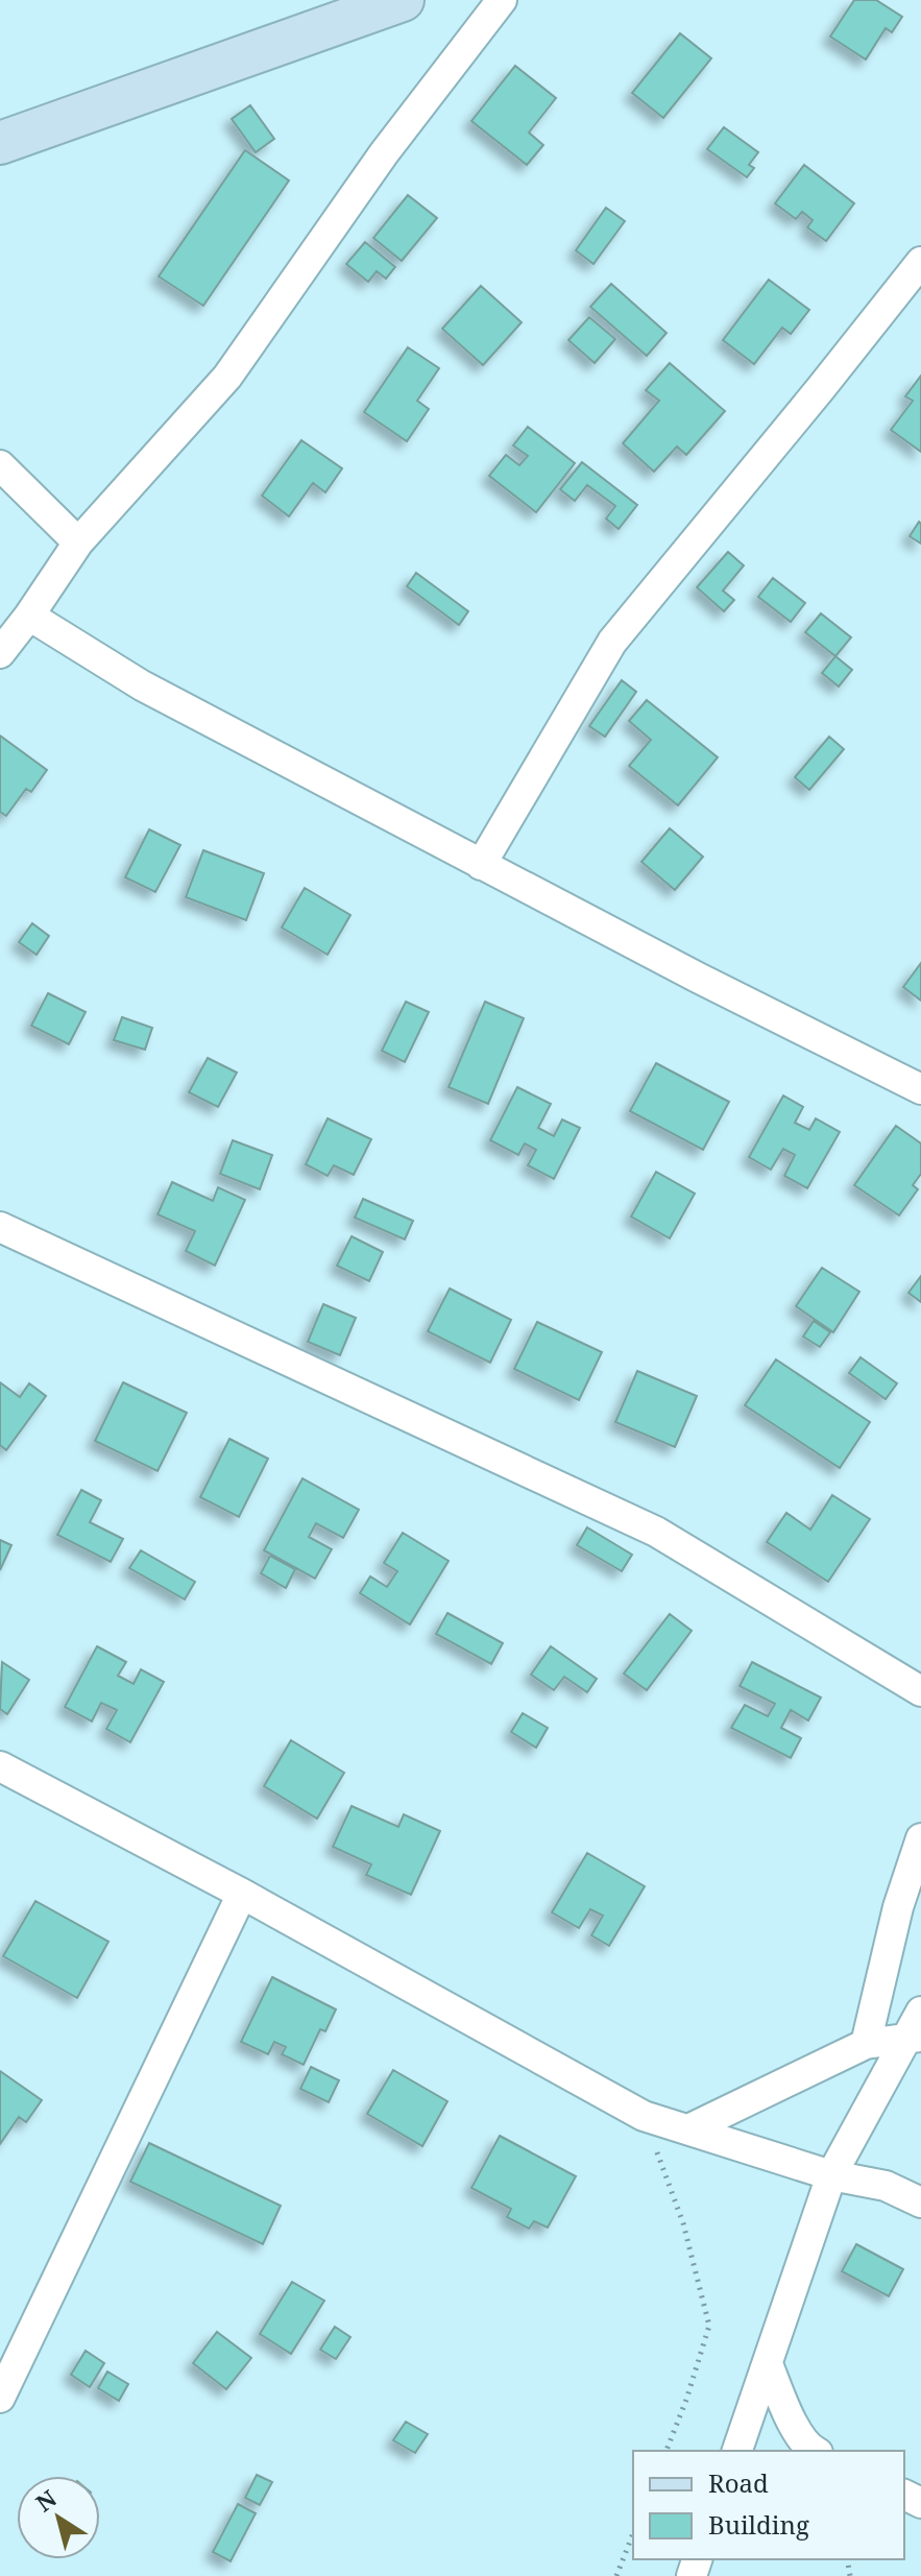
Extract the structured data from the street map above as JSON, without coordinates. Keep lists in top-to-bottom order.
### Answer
{
  "legend": ["Road", "Building"],
  "north": "top left"
}
